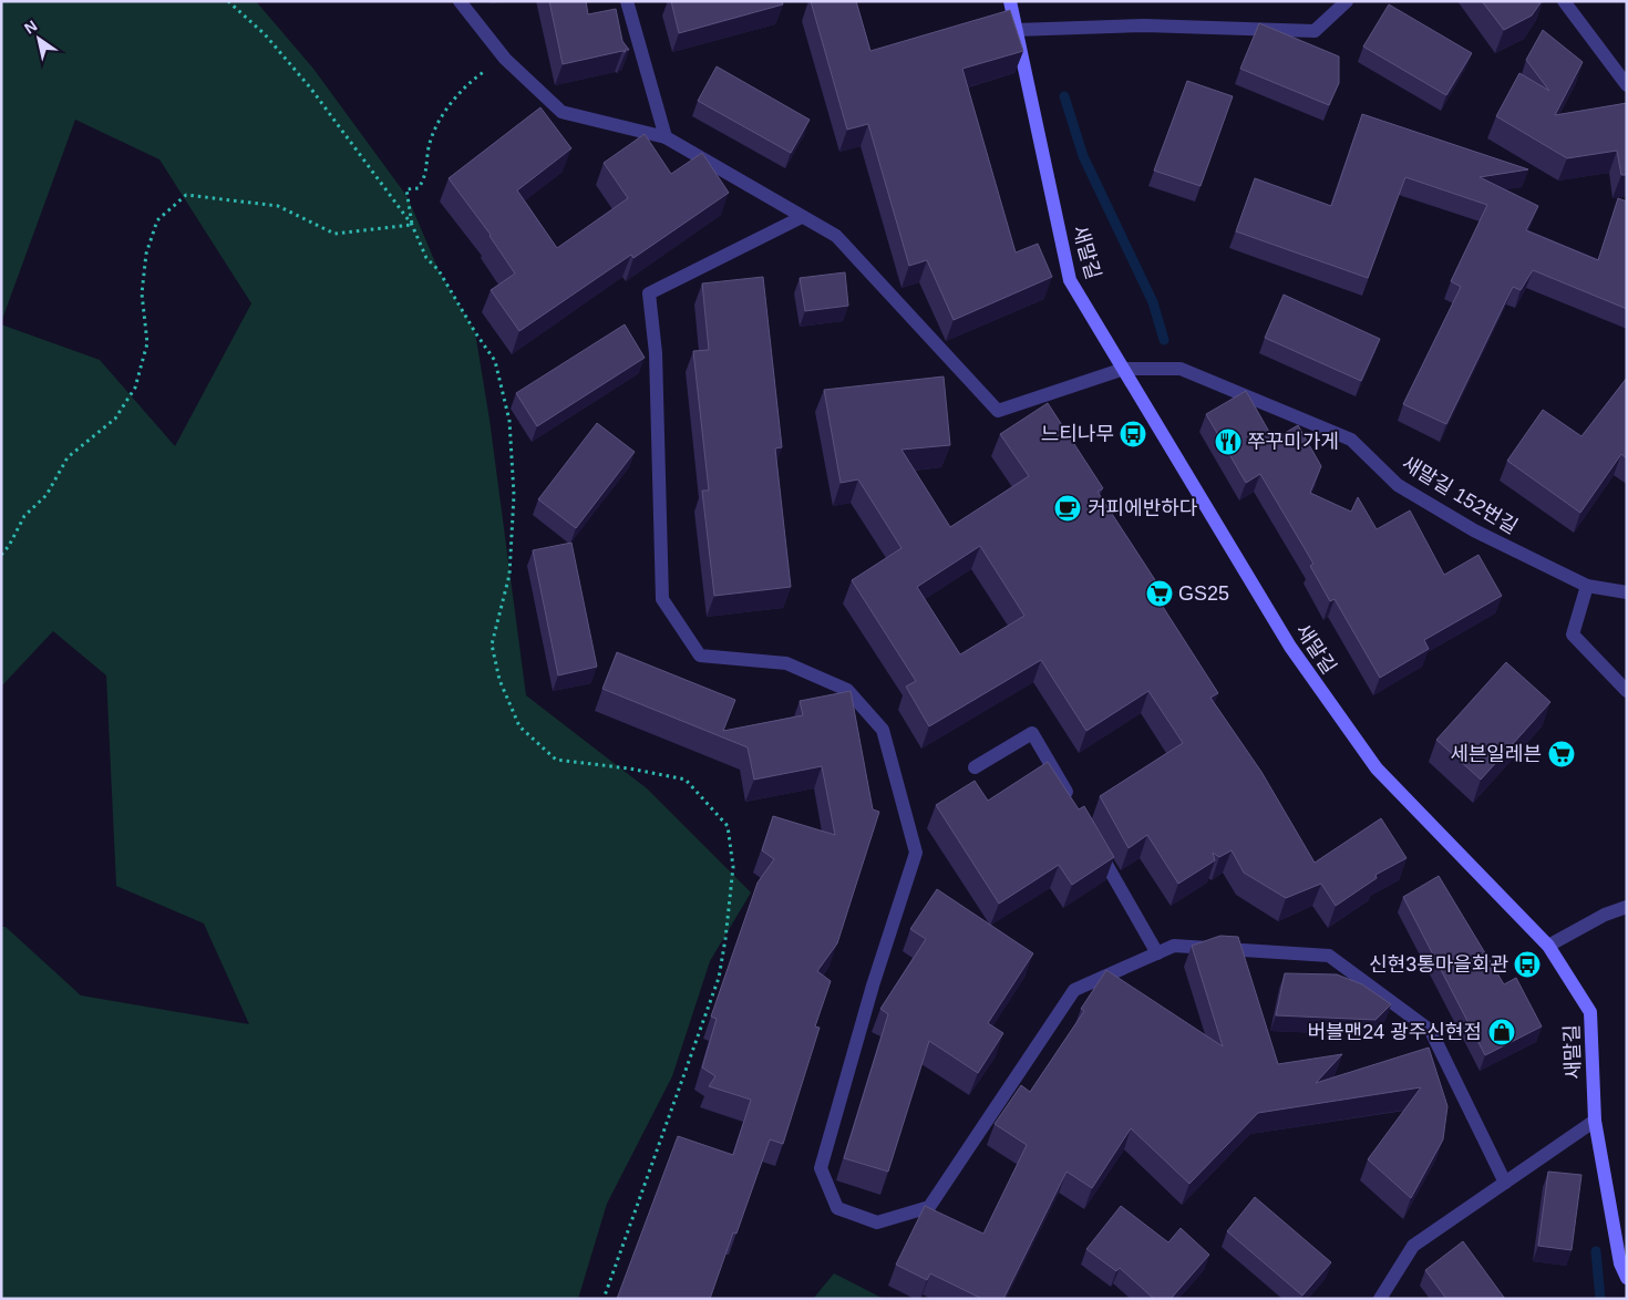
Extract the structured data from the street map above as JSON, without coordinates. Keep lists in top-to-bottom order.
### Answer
{
  "streets": {
    "street": ["새말길", "새말길 152번길"]
  },
  "crossings": [
    ["새말길", "새말길 152번길"]
  ],
  "places": {
    "bus stop": ["느티나무", "신현3통마을회관"],
    "restaurant": ["쭈꾸미가게"],
    "cafe": ["커피에반하다"],
    "supermarket": ["GS25", "세븐일레븐"],
    "shop": ["버블맨24 광주신현점"]
  },
  "north": "top left"
}
